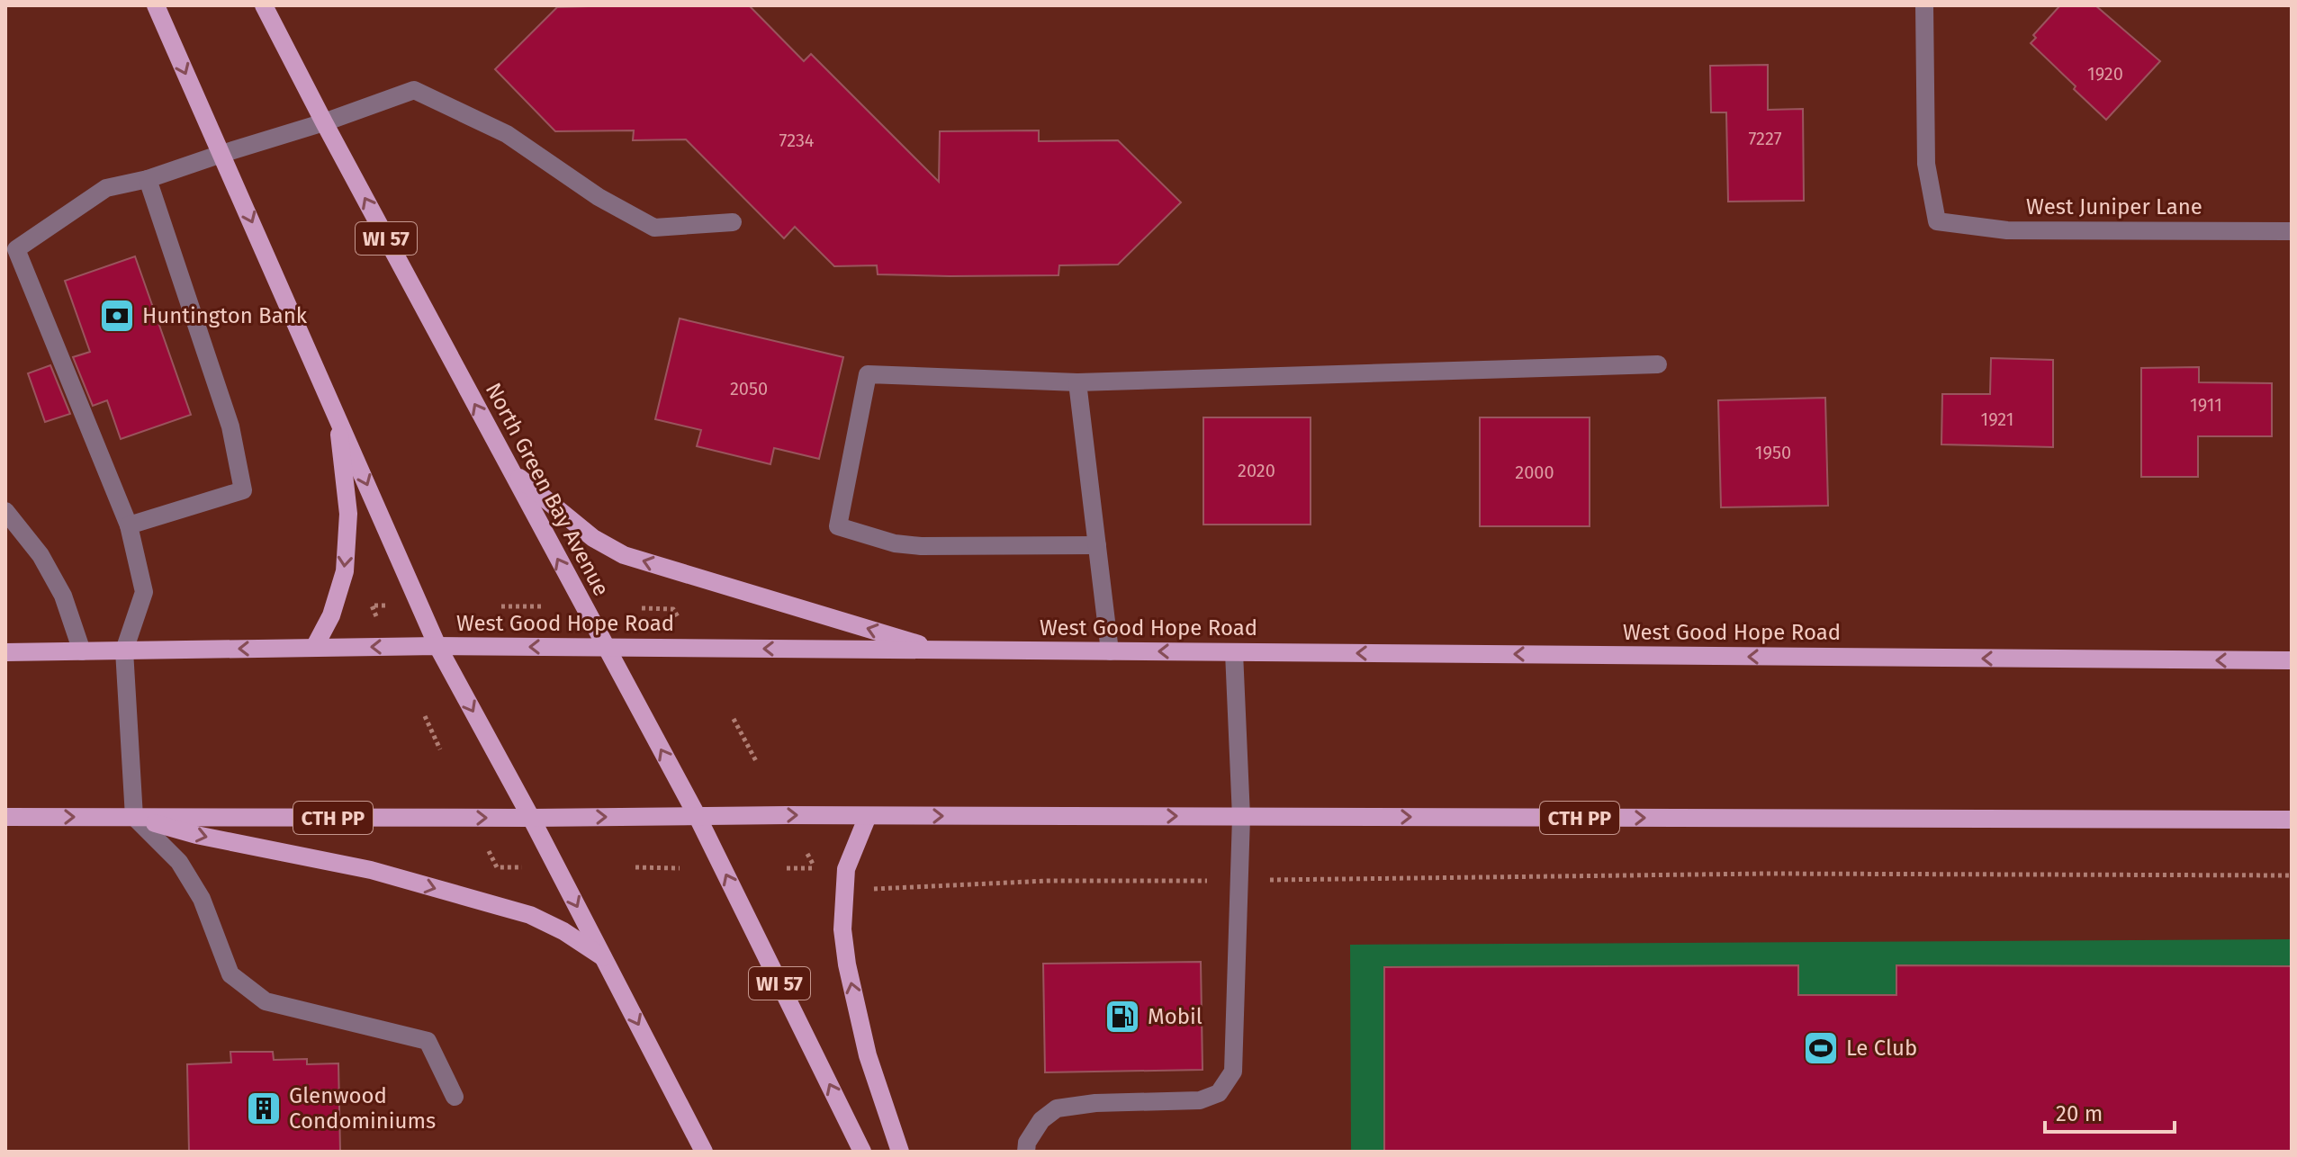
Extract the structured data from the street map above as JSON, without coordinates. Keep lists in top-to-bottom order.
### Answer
{
  "streets": {
    "main road": [
      "WI 57",
      "North Green Bay Avenue",
      "West Good Hope Road",
      "CTH PP"
    ],
    "street": ["West Juniper Lane"]
  },
  "crossings": [
    ["North Green Bay Avenue", "West Good Hope Road"],
    ["North Green Bay Avenue", "CTH PP"]
  ],
  "places": {
    "bank": ["Huntington Bank"],
    "fuel station": ["Mobil"],
    "sports": ["Le Club"],
    "building": ["Glenwood Condominiums"]
  },
  "house_numbers": [
    "1920",
    "7227",
    "7234",
    "2050",
    "1911",
    "1921",
    "1950",
    "2020",
    "2000"
  ],
  "scale_bar": "20 m"
}
